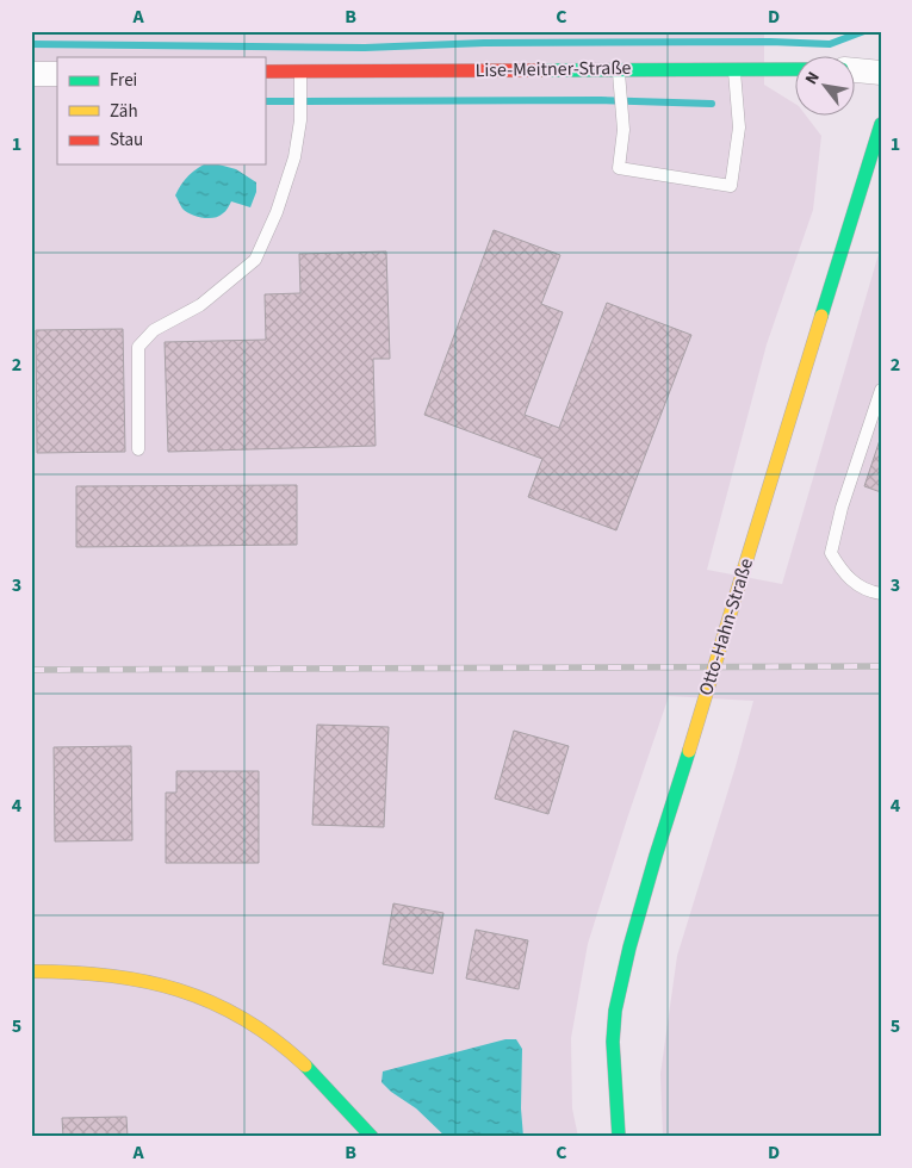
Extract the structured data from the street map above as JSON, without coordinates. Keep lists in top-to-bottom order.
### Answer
{
  "streets": {
    "street": ["Lise-Meitner-Straße", "Otto-Hahn-Straße"]
  },
  "legend": ["Frei", "Zäh", "Stau"],
  "north": "top left",
  "grid": {
    "columns": [
      "A",
      "B",
      "C",
      "D"
    ],
    "rows": [
      "1",
      "2",
      "3",
      "4",
      "5"
    ]
  }
}
